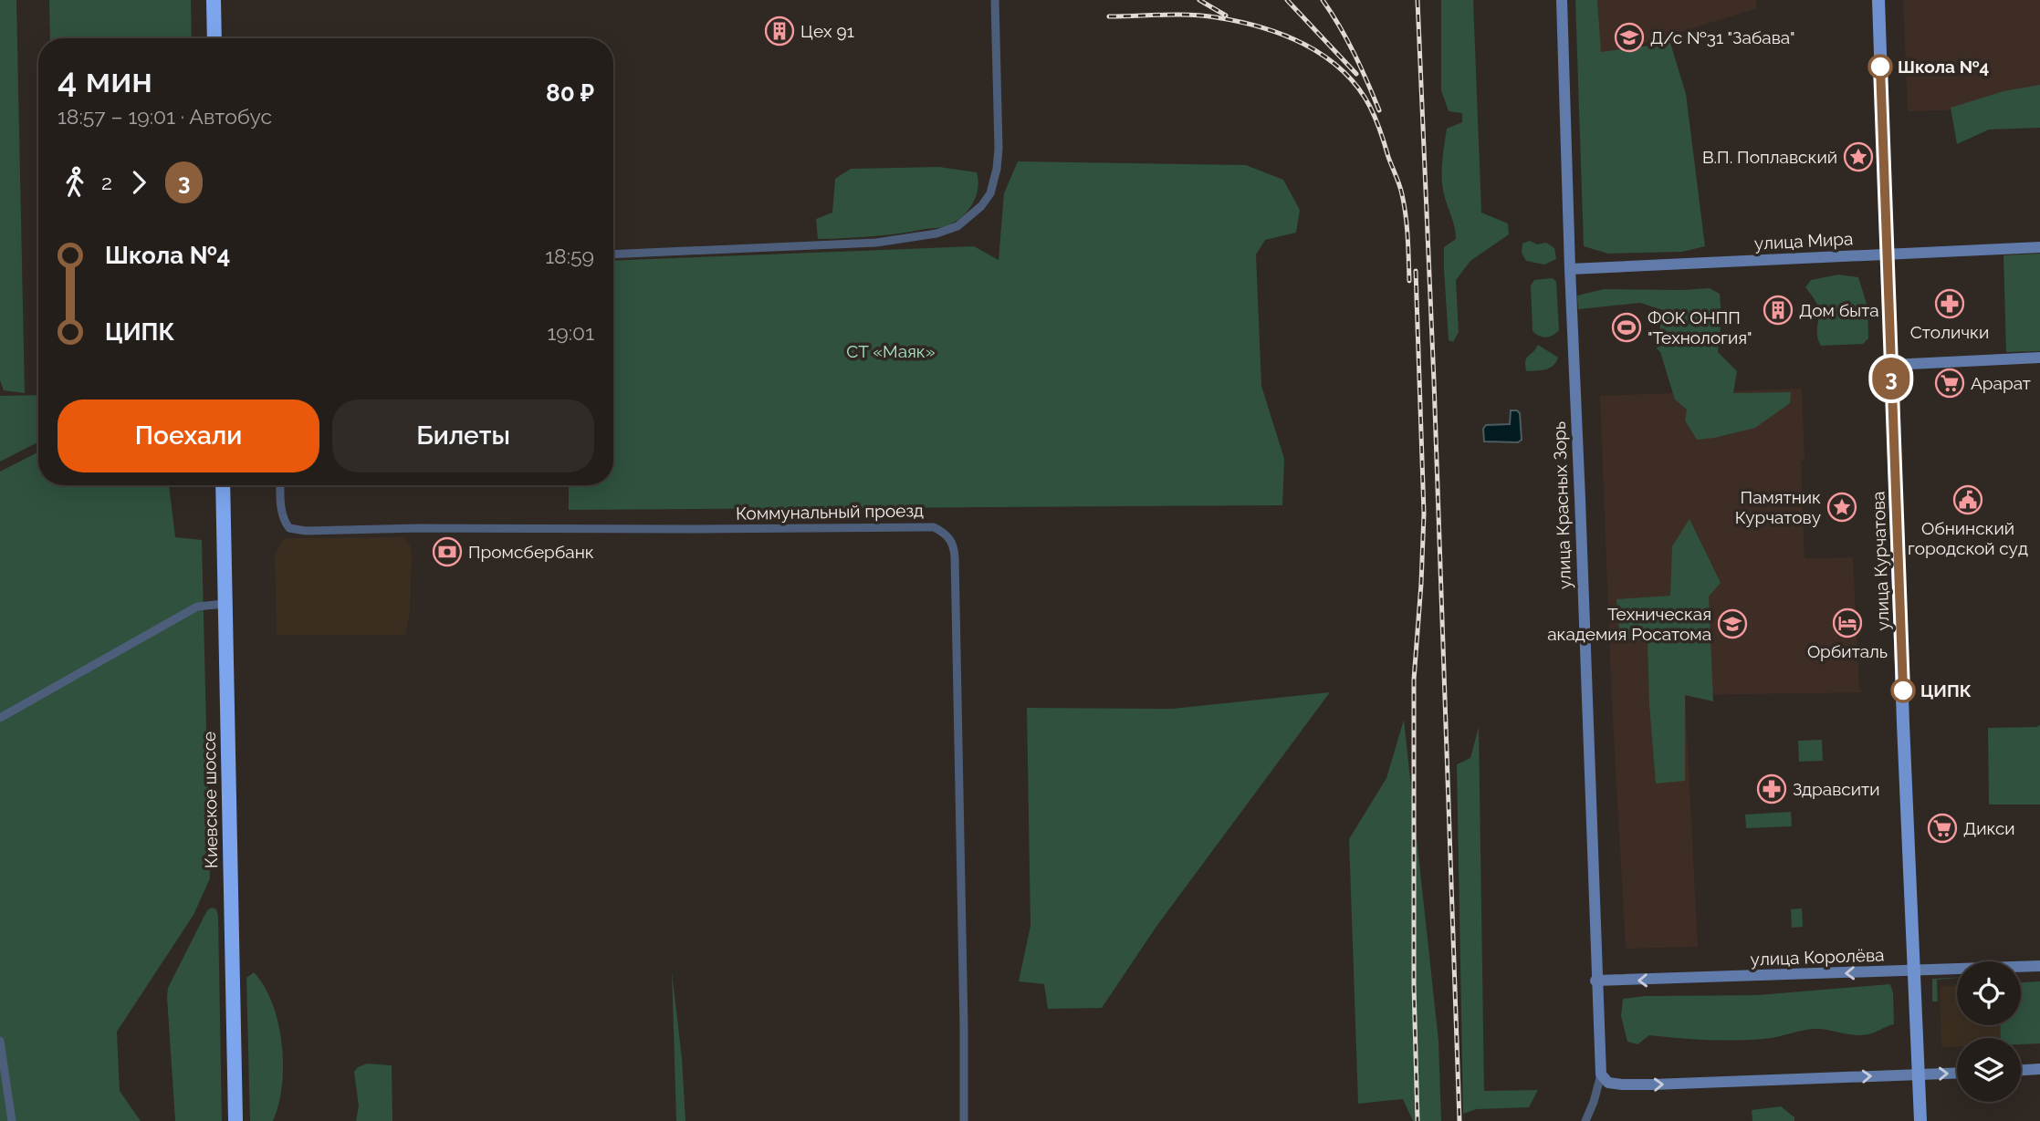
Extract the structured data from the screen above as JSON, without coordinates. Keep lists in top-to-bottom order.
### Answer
{
  "streets": {
    "highway": ["Киевское шоссе"],
    "main road": ["улица Курчатова"],
    "street": [
      "улица Мира",
      "улица Красных Зорь",
      "Коммунальный проезд",
      "улица Королёва"
    ]
  },
  "crossings": [
    ["улица Мира", "улица Красных Зорь"],
    ["улица Мира", "улица Курчатова"],
    ["улица Красных Зорь", "улица Королёва"],
    ["улица Курчатова", "улица Королёва"]
  ],
  "one_way": ["улица Королёва"],
  "parks": ["СТ «Маяк»"],
  "places": {
    "building": ["Цех 91", "Дом быта"],
    "school or university": ["Д/с №31 \"Забава\"", "Техническая академия Росатома"],
    "other": ["Школа №4", "ЦИПК"],
    "place": ["В.П. Поплавский", "Памятник Курчатову"],
    "pharmacy": ["Столички", "Здравсити"],
    "sports": ["ФОК ОНПП \"Технология\""],
    "supermarket": ["Арарат", "Дикси"],
    "public building": ["Обнинский городской суд"],
    "bank": ["Промсбербанк"],
    "hotel": ["Орбиталь"]
  },
  "lines": ["bus line 3"],
  "page": {
    "on_map": "3",
    "heading": ["4 мин", "18:57 – 19:01 · Автобус", "80 ₽"],
    "legs": ["2", "3"],
    "list": [
      {
        "name": "Школа №4",
        "value": "18:59"
      },
      {
        "name": "ЦИПК",
        "value": "19:01"
      }
    ],
    "buttons": ["Поехали", "Билеты"]
  }
}
